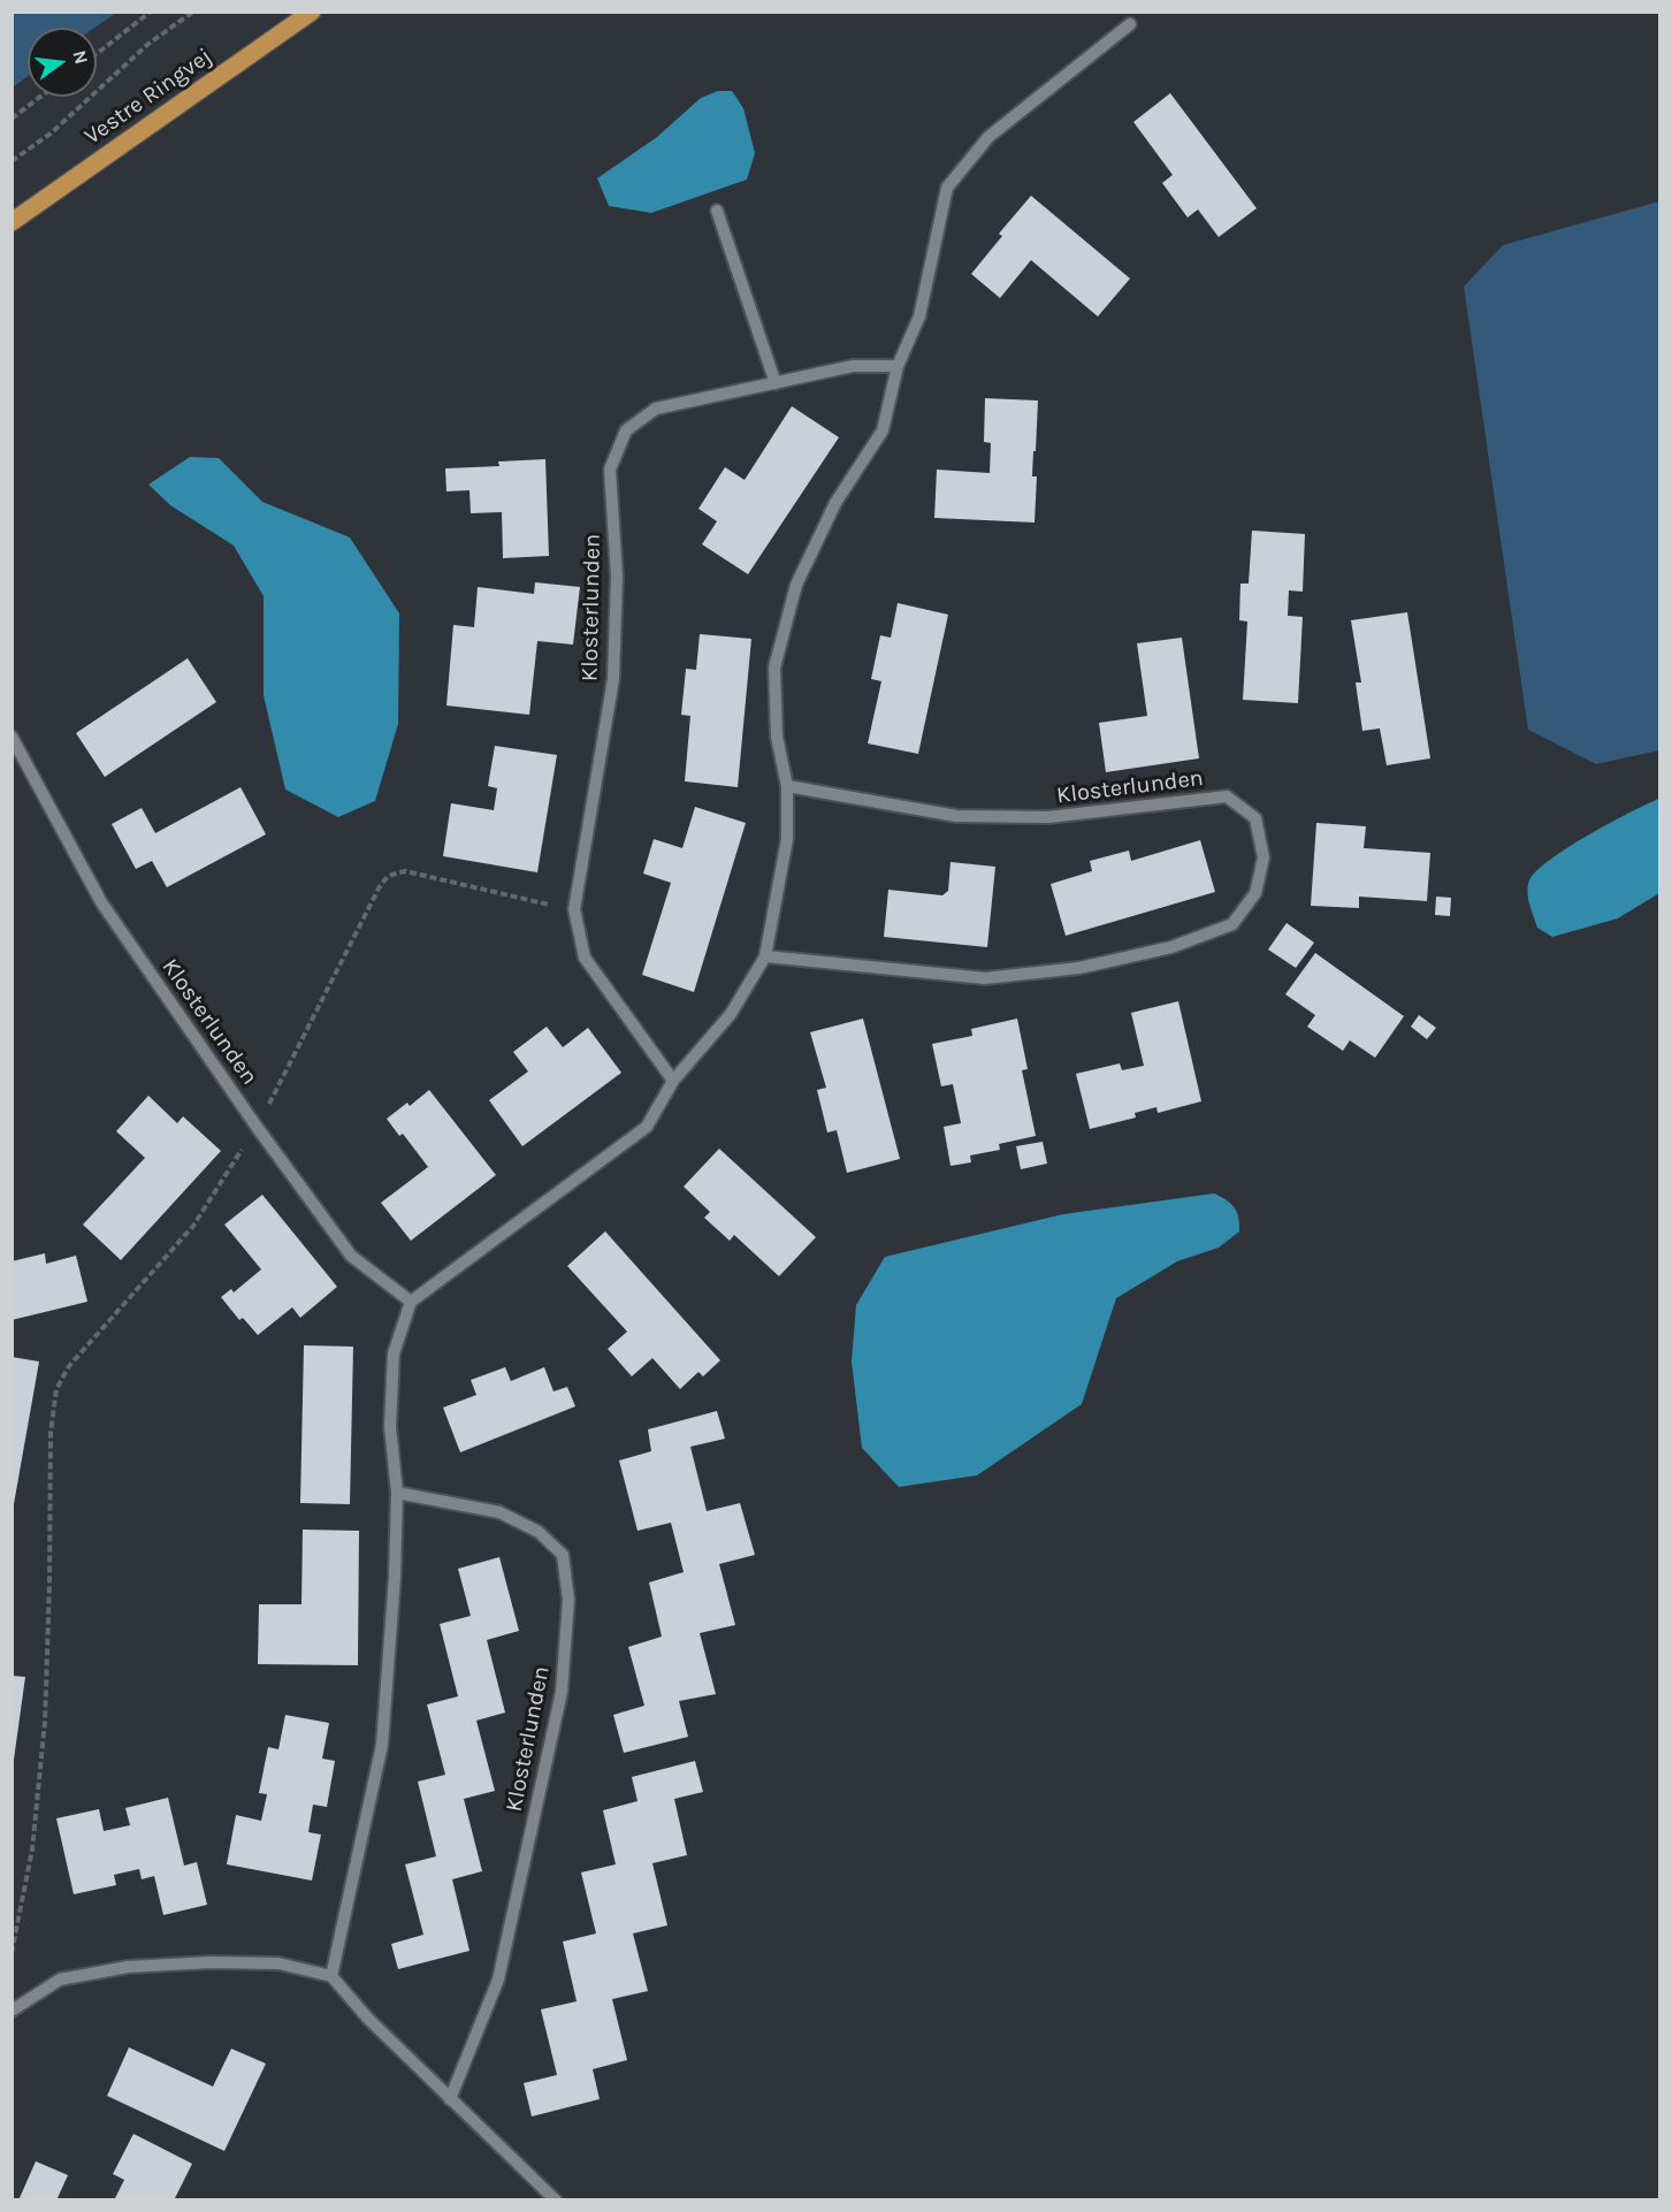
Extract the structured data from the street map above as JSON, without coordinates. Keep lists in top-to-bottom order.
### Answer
{
  "streets": {
    "main road": ["Vestre Ringvej"],
    "street": ["Klosterlunden"]
  },
  "north": "right"
}
